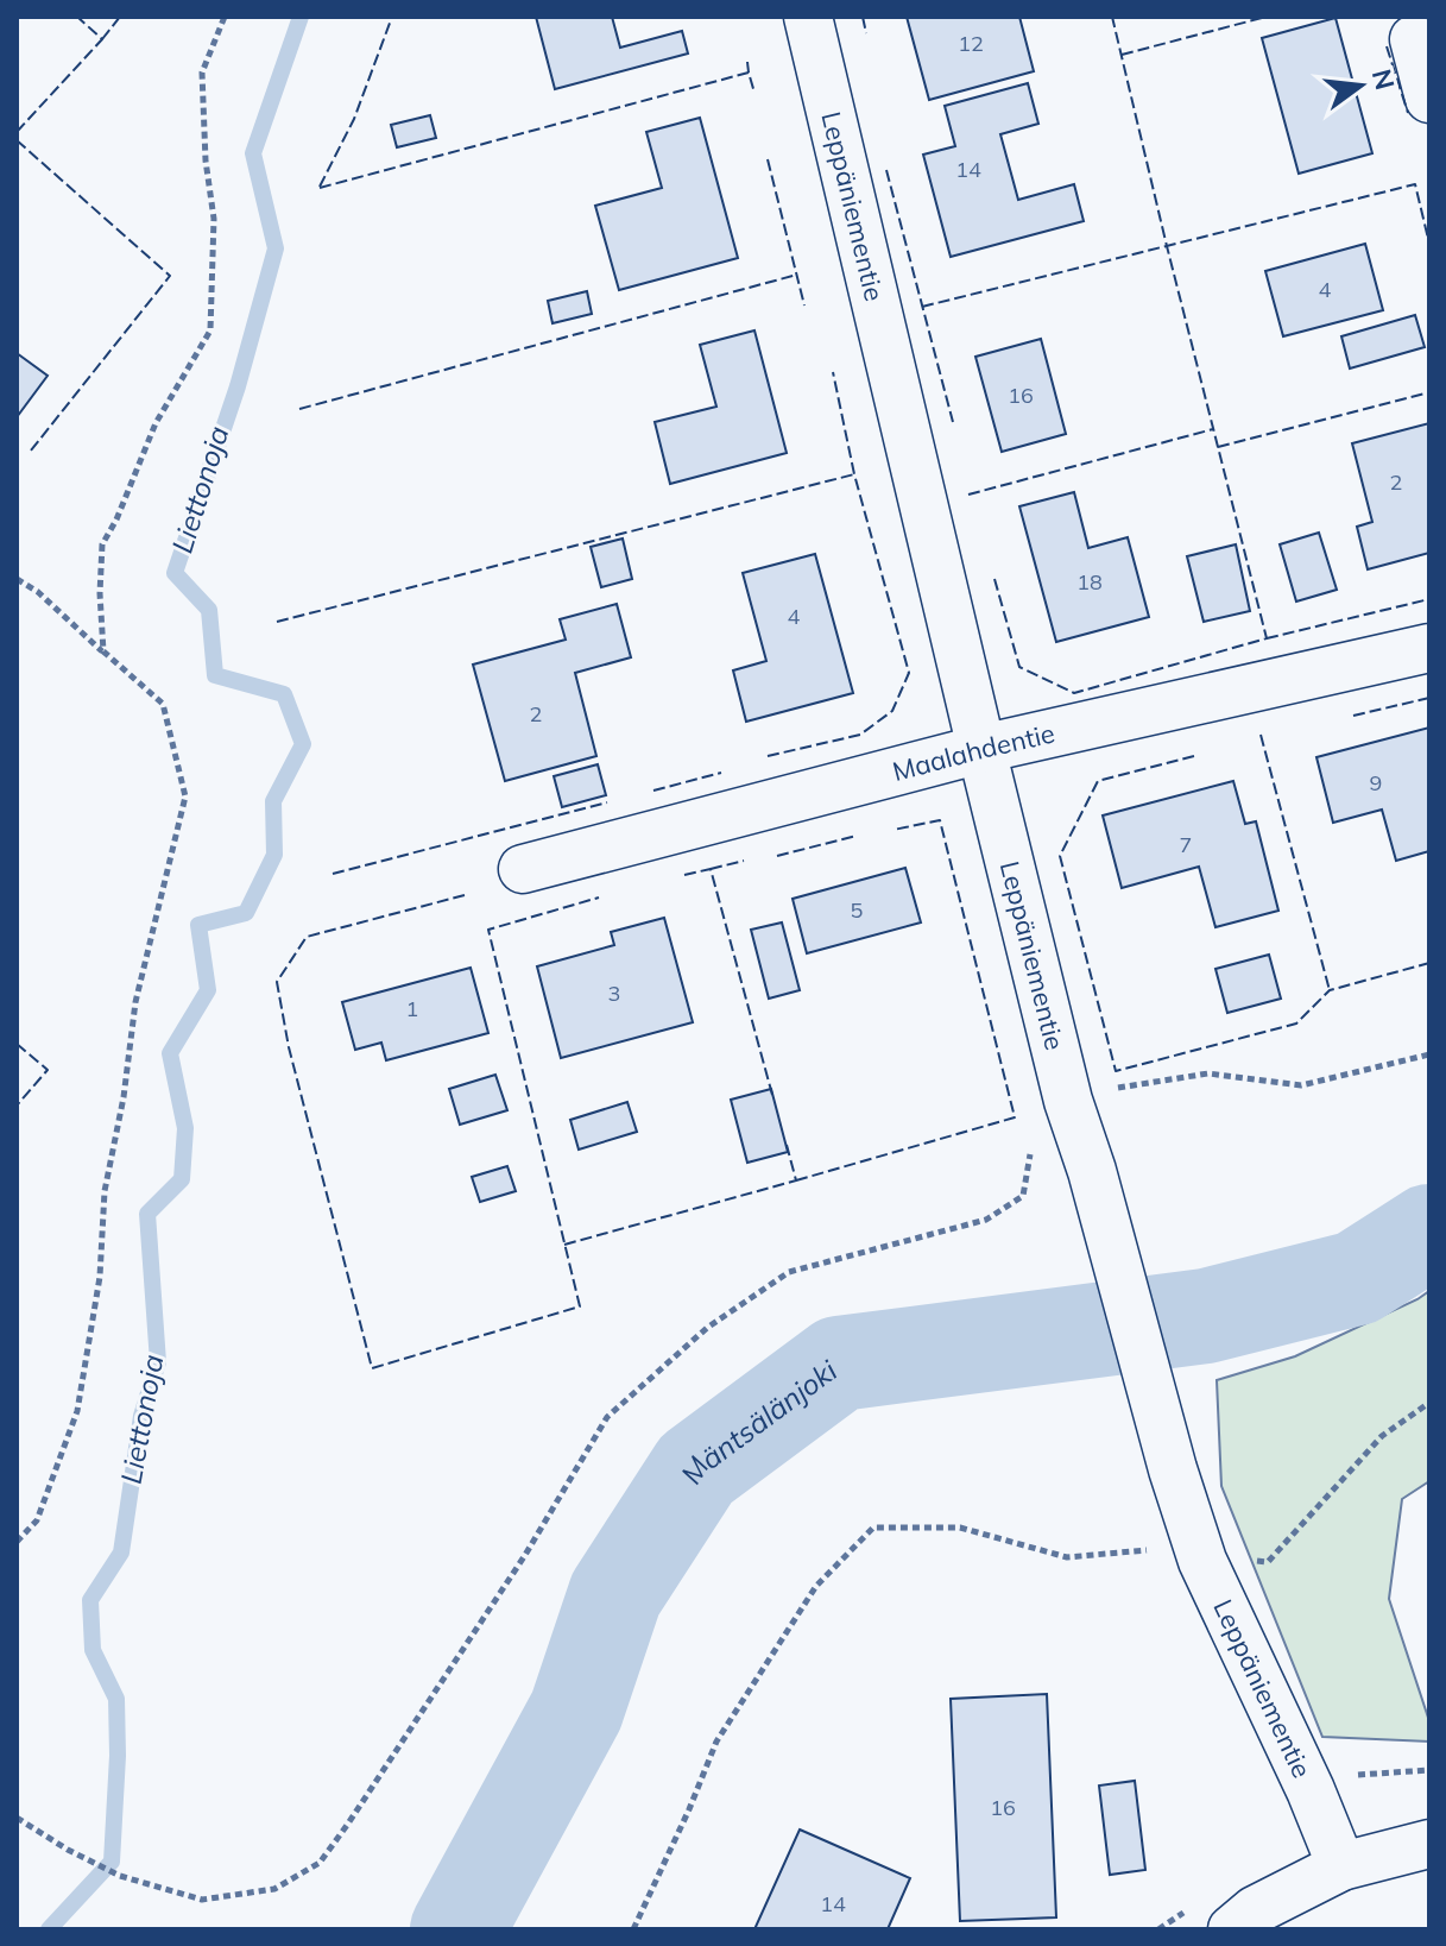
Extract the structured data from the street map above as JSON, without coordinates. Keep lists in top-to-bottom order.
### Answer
{
  "streets": {
    "street": ["Leppäniementie", "Maalahdentie"]
  },
  "crossings": [
    ["Leppäniementie", "Maalahdentie"]
  ],
  "water": ["Liettonoja", "Mäntsälänjoki"],
  "house_numbers": [
    "12",
    "14",
    "4",
    "16",
    "2",
    "18",
    "4",
    "2",
    "9",
    "7",
    "5",
    "3",
    "1",
    "16",
    "14"
  ],
  "north": "right"
}
